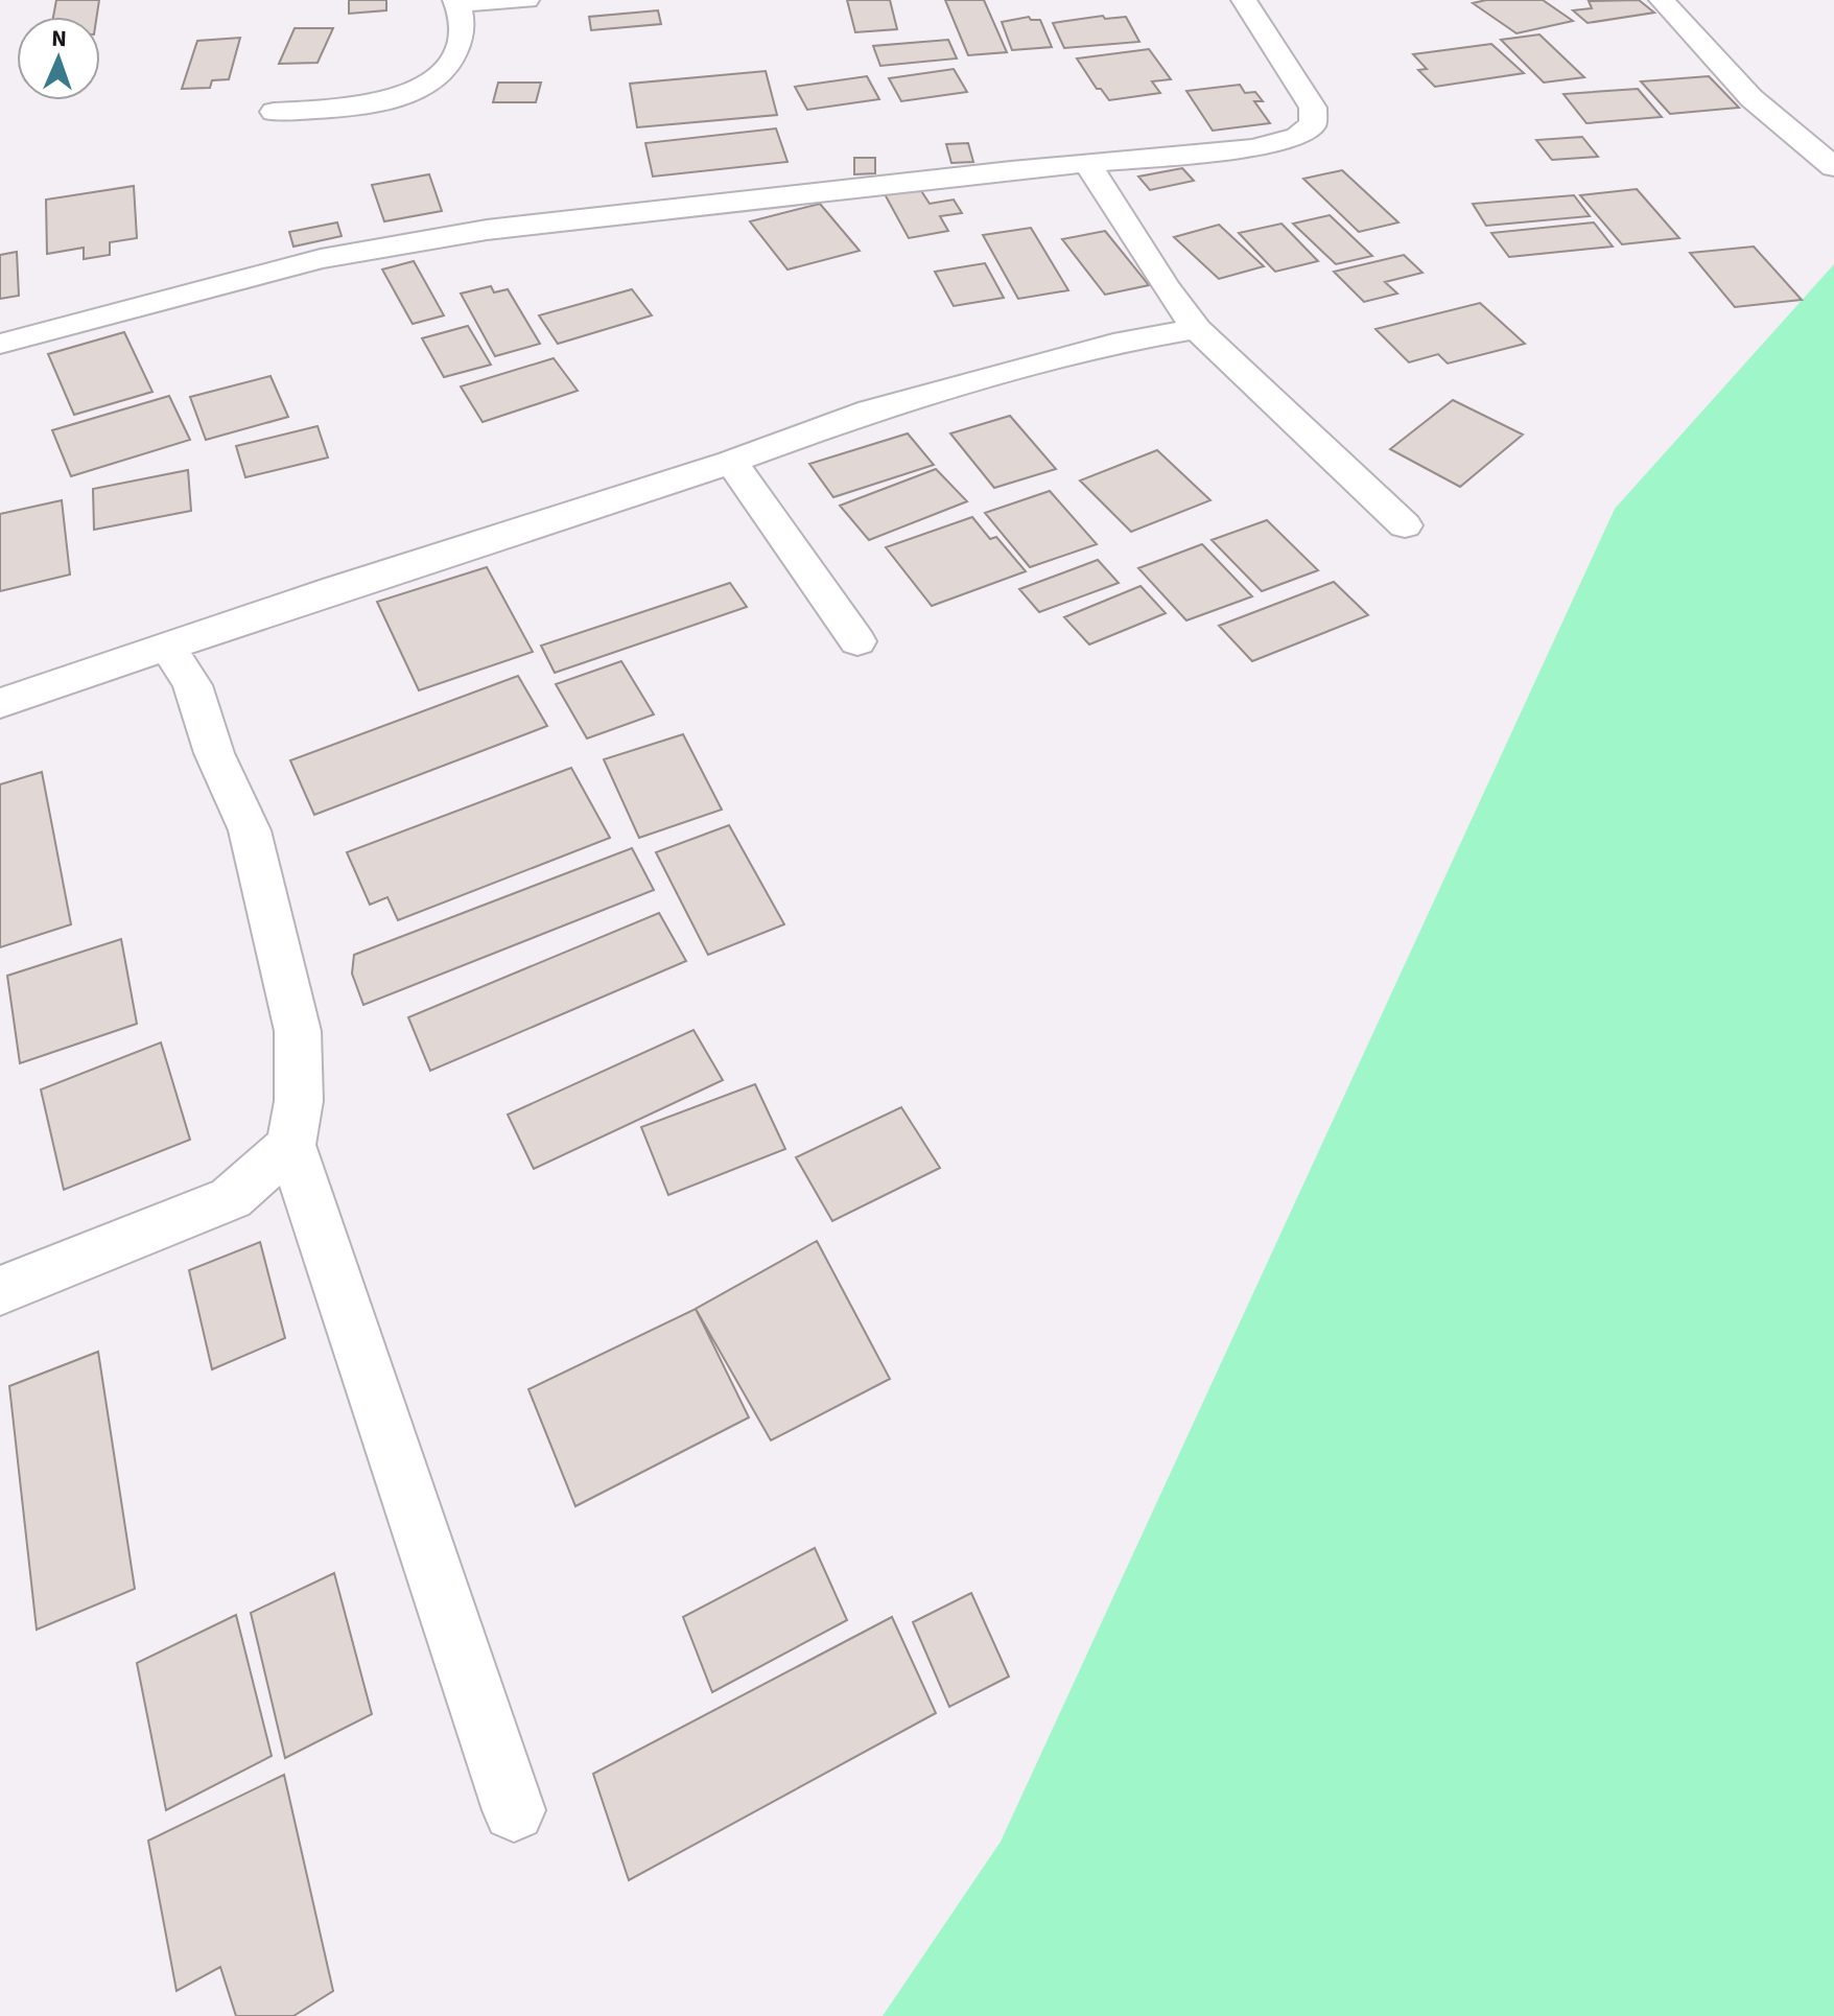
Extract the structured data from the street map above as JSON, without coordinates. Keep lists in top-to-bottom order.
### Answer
{
  "north": "top"
}
